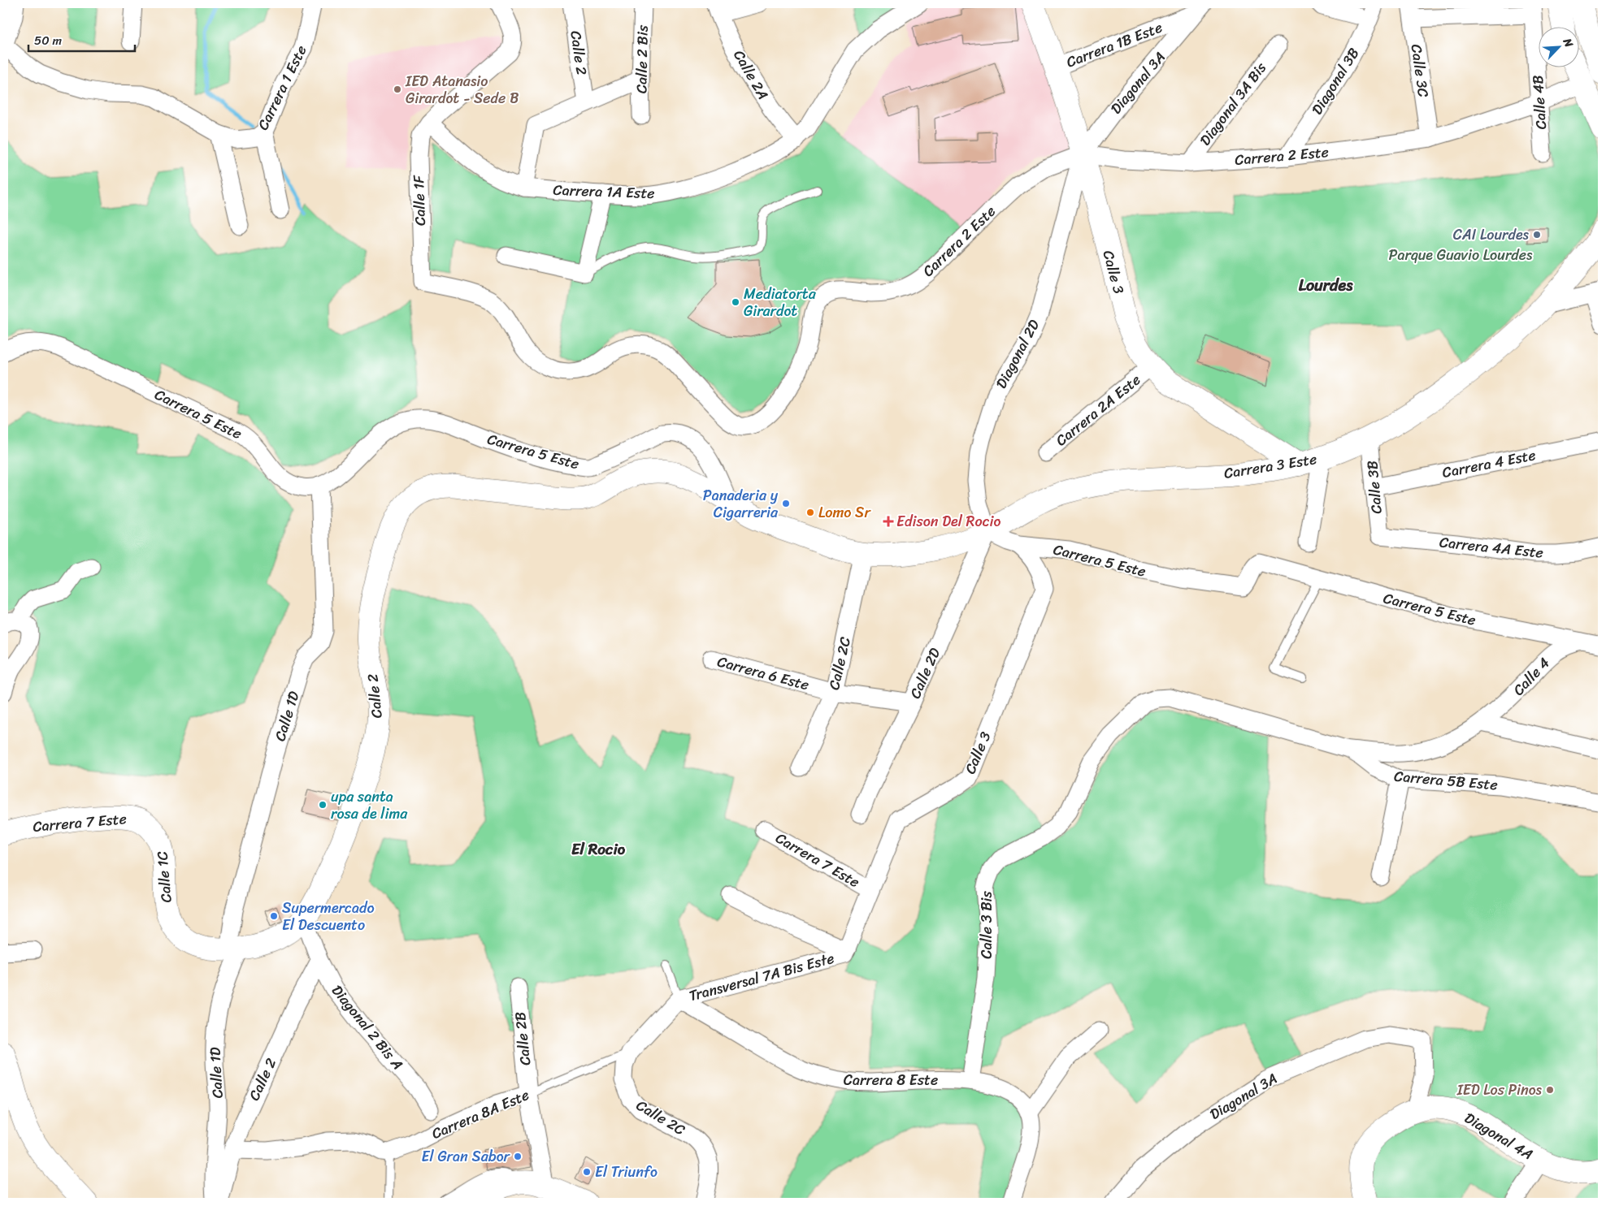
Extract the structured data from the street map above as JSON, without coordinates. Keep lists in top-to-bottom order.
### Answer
{
  "streets": {
    "street": [
      "Carrera 1B Este",
      "Calle 2",
      "Calle 2 Bis",
      "Calle 3C",
      "Calle 2A",
      "Diagonal 3B",
      "Diagonal 3A",
      "Carrera 1 Este",
      "Calle 4B",
      "Diagonal 3A Bis",
      "Carrera 2 Este",
      "Carrera 1A Este",
      "Calle 1F",
      "Calle 3",
      "Diagonal 2D",
      "Carrera 2A Este",
      "Carrera 5 Este",
      "Carrera 4 Este",
      "Carrera 3 Este",
      "Calle 3B",
      "Carrera 4A Este",
      "Calle 2C",
      "Carrera 6 Este",
      "Calle 2D",
      "Calle 4",
      "Calle 1D",
      "Carrera 5B Este",
      "Carrera 7 Este",
      "Calle 1C",
      "Calle 3 Bis",
      "Transversal 7A Bis Este",
      "Diagonal 2 Bis A",
      "Calle 2B",
      "Carrera 8 Este",
      "Carrera 8A Este",
      "Diagonal 4A"
    ]
  },
  "crossings": [
    ["Carrera 1B Este", "Diagonal 3A"],
    ["Carrera 1B Este", "Calle 3"],
    ["Calle 2", "Carrera 5 Este"],
    ["Calle 2", "Diagonal 2 Bis A"],
    ["Calle 3C", "Carrera 2 Este"],
    ["Calle 2A", "Carrera 1A Este"],
    ["Diagonal 3B", "Carrera 2 Este"],
    ["Diagonal 3A", "Carrera 2 Este"],
    ["Diagonal 3A", "Calle 3"],
    ["Diagonal 3A", "Diagonal 2D"],
    ["Diagonal 3A", "Diagonal 4A"],
    ["Calle 4B", "Carrera 2 Este"],
    ["Diagonal 3A Bis", "Carrera 2 Este"],
    ["Carrera 2 Este", "Calle 1F"],
    ["Carrera 2 Este", "Calle 3"],
    ["Carrera 2 Este", "Diagonal 2D"],
    ["Carrera 1A Este", "Calle 1F"],
    ["Calle 3", "Diagonal 2D"],
    ["Calle 3", "Carrera 2A Este"],
    ["Calle 3", "Carrera 5 Este"],
    ["Calle 3", "Carrera 3 Este"],
    ["Calle 3", "Carrera 7 Este"],
    ["Calle 3", "Transversal 7A Bis Este"],
    ["Diagonal 2D", "Carrera 5 Este"],
    ["Diagonal 2D", "Carrera 3 Este"],
    ["Diagonal 2D", "Calle 2D"],
    ["Carrera 5 Este", "Carrera 3 Este"],
    ["Carrera 5 Este", "Calle 2D"],
    ["Carrera 5 Este", "Calle 4"],
    ["Carrera 5 Este", "Calle 1D"],
    ["Carrera 4 Este", "Calle 3B"],
    ["Carrera 3 Este", "Calle 3B"],
    ["Carrera 3 Este", "Calle 2D"],
    ["Calle 3B", "Carrera 4A Este"],
    ["Calle 2C", "Carrera 6 Este"],
    ["Calle 2C", "Transversal 7A Bis Este"],
    ["Calle 2C", "Carrera 8 Este"],
    ["Calle 2C", "Carrera 8A Este"],
    ["Carrera 6 Este", "Calle 2D"],
    ["Calle 4", "Carrera 5B Este"],
    ["Calle 1D", "Calle 1C"],
    ["Carrera 5B Este", "Calle 3 Bis"],
    ["Carrera 7 Este", "Calle 1C"],
    ["Calle 3 Bis", "Carrera 8 Este"],
    ["Transversal 7A Bis Este", "Carrera 8 Este"],
    ["Calle 2B", "Carrera 8A Este"]
  ],
  "districts": ["Lourdes", "El Rocio"],
  "parks": ["Parque Guavio Lourdes"],
  "places": {
    "other": [
      "IED Atanasio Girardot - Sede B",
      "CAI Lourdes",
      "Mediatorta Girardot",
      "Panaderia y Cigarreria",
      "Lomo Sr",
      "upa santa rosa de lima",
      "Supermercado El Descuento",
      "IED Los Pinos",
      "El Gran Sabor",
      "El Triunfo"
    ],
    "health": ["Edison Del Rocio"]
  },
  "scale_bar": "50 m",
  "north": "top right"
}
